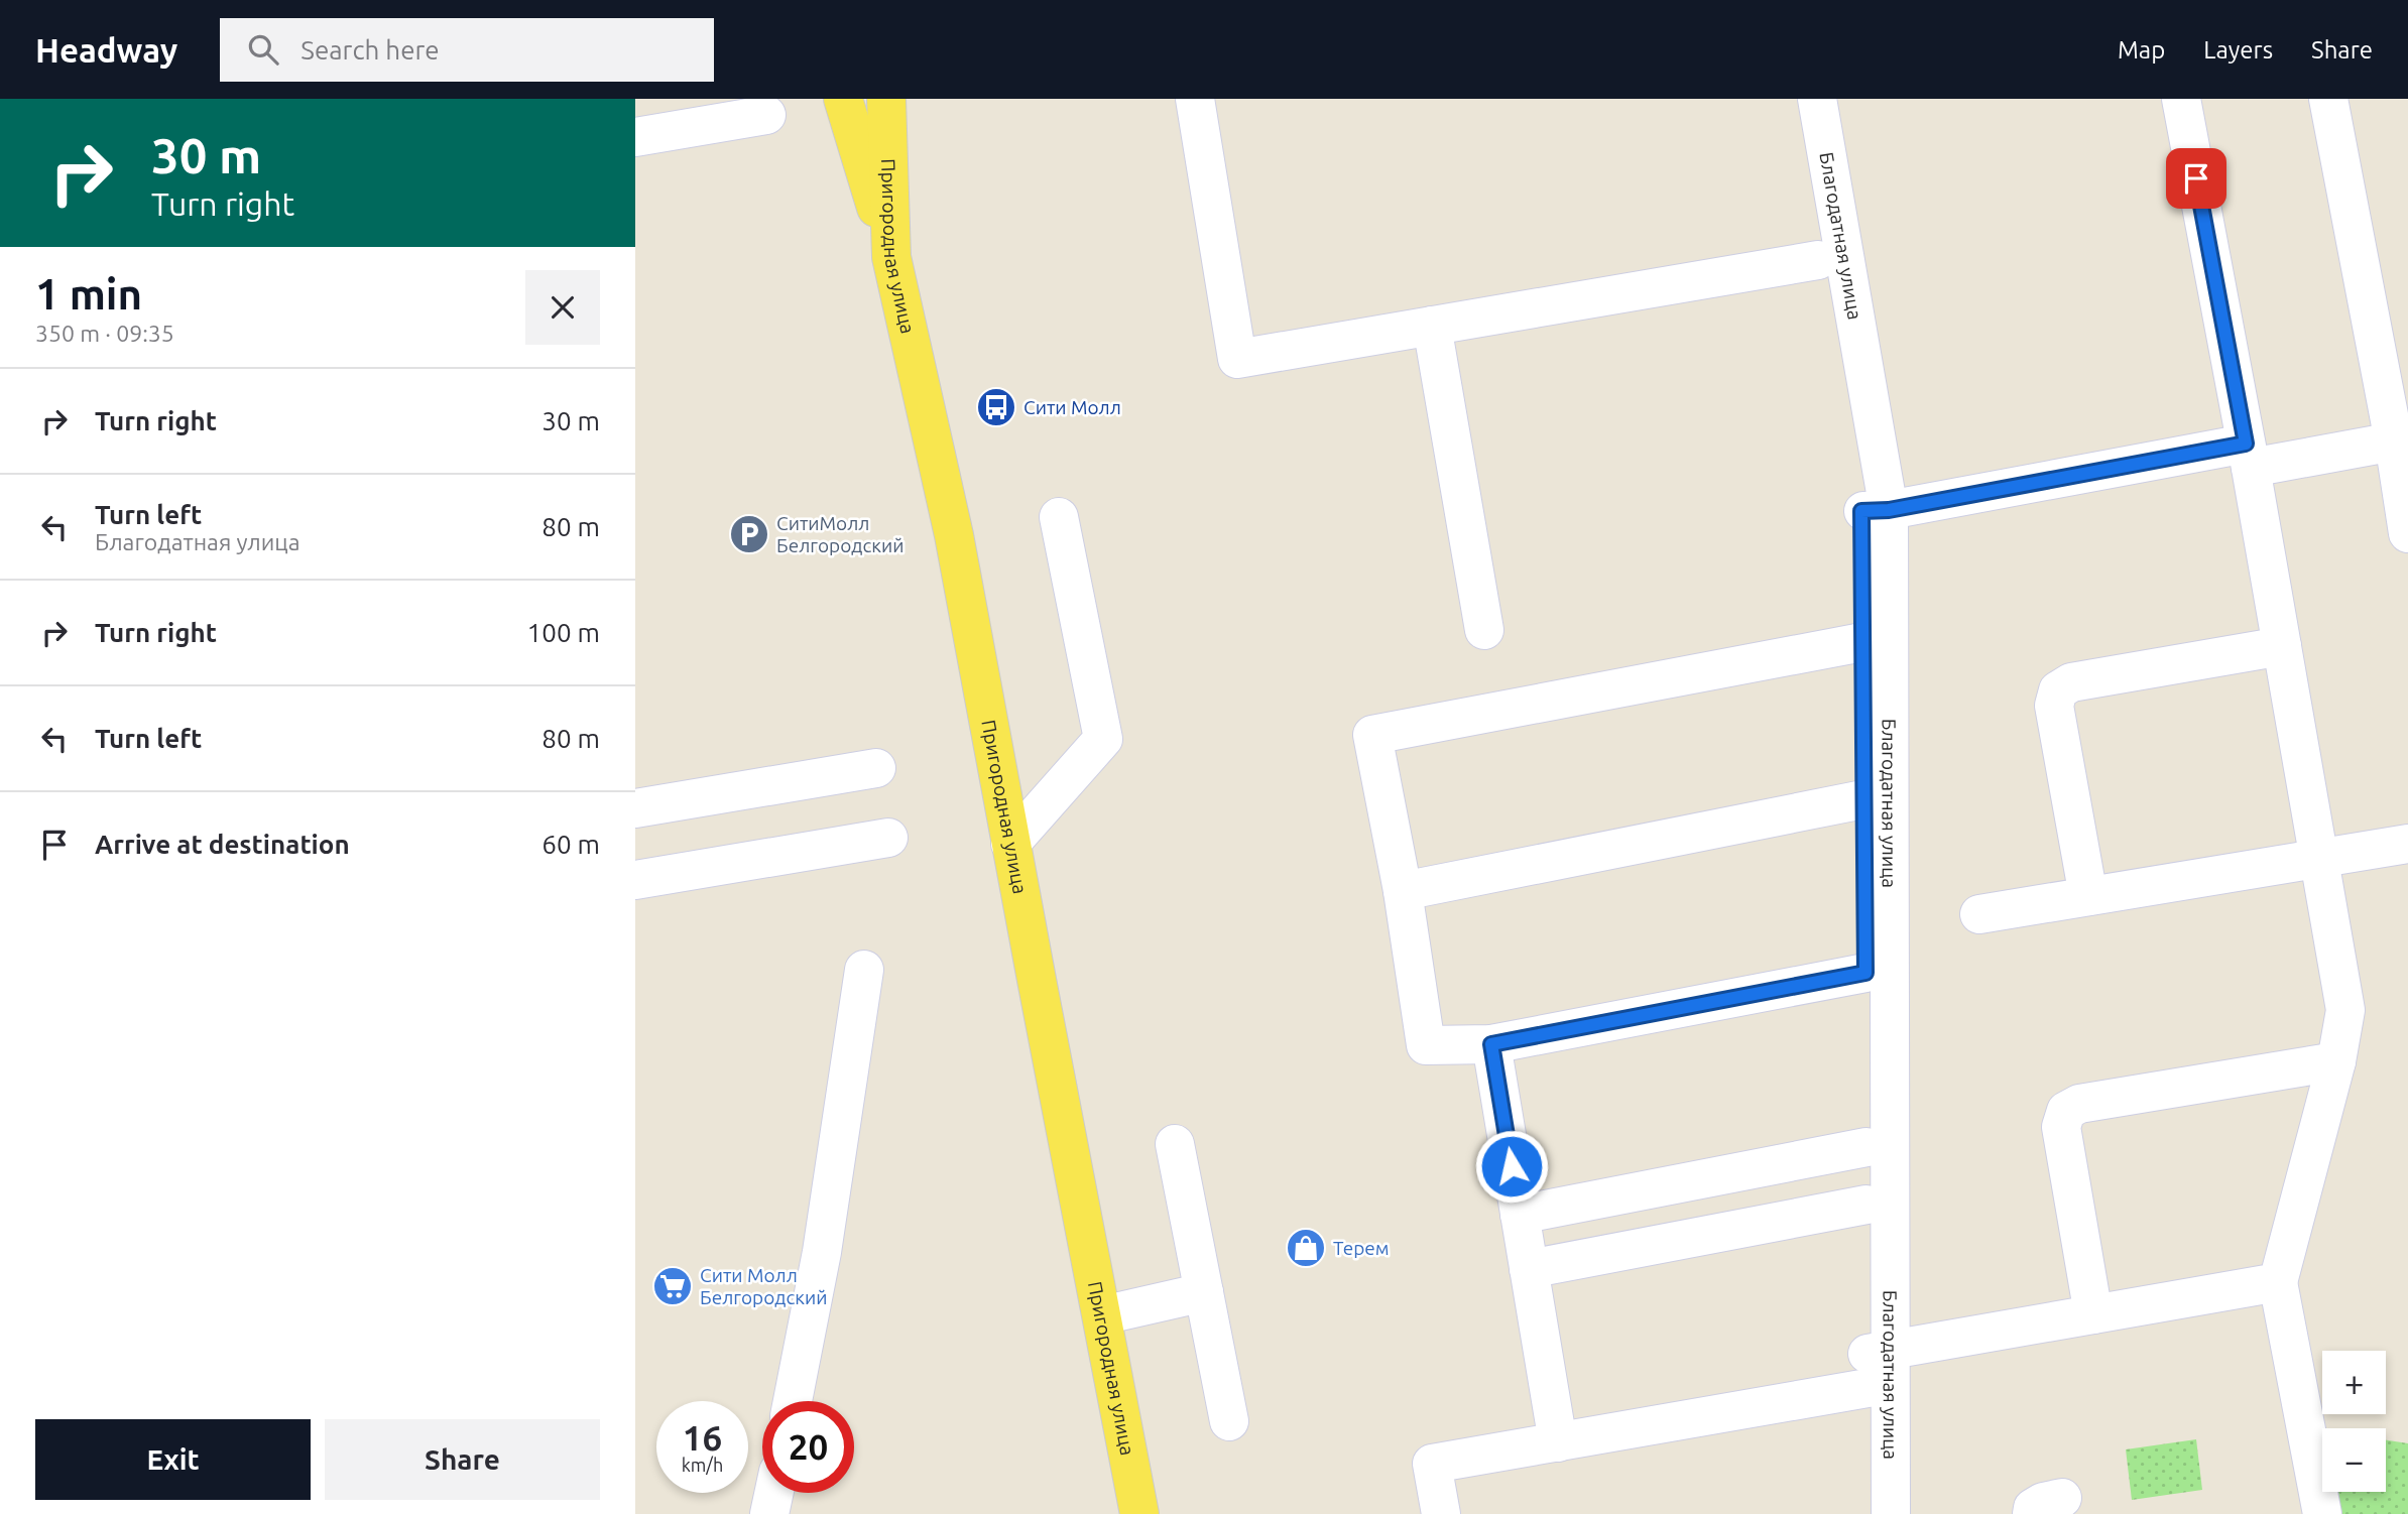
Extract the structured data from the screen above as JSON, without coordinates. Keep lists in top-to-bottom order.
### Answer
{
  "streets": {
    "main road": ["Пригородная улица"],
    "street": ["Благодатная улица"]
  },
  "places": {
    "bus stop": ["Сити Молл"],
    "parking": ["СитиМолл Белгородский"],
    "shop": ["Терем"],
    "supermarket": ["Сити Молл Белгородский"]
  },
  "page": {
    "header": "Headway",
    "search": "Search here",
    "nav": ["Map", "Layers", "Share"],
    "turn": ["30 m", "Turn right"],
    "heading": ["1 min", "350 m · 09:35"],
    "list": [
      {
        "name": "Turn right",
        "value": "30 m"
      },
      {
        "name": "Turn left",
        "note": "Благодатная улица",
        "value": "80 m"
      },
      {
        "name": "Turn right",
        "value": "100 m"
      },
      {
        "name": "Turn left",
        "value": "80 m"
      },
      {
        "name": "Arrive at destination",
        "value": "60 m"
      }
    ],
    "map_buttons": ["+", "−"],
    "speed": "16 km/h",
    "limit": "20",
    "buttons": ["Exit", "Share"]
  }
}
